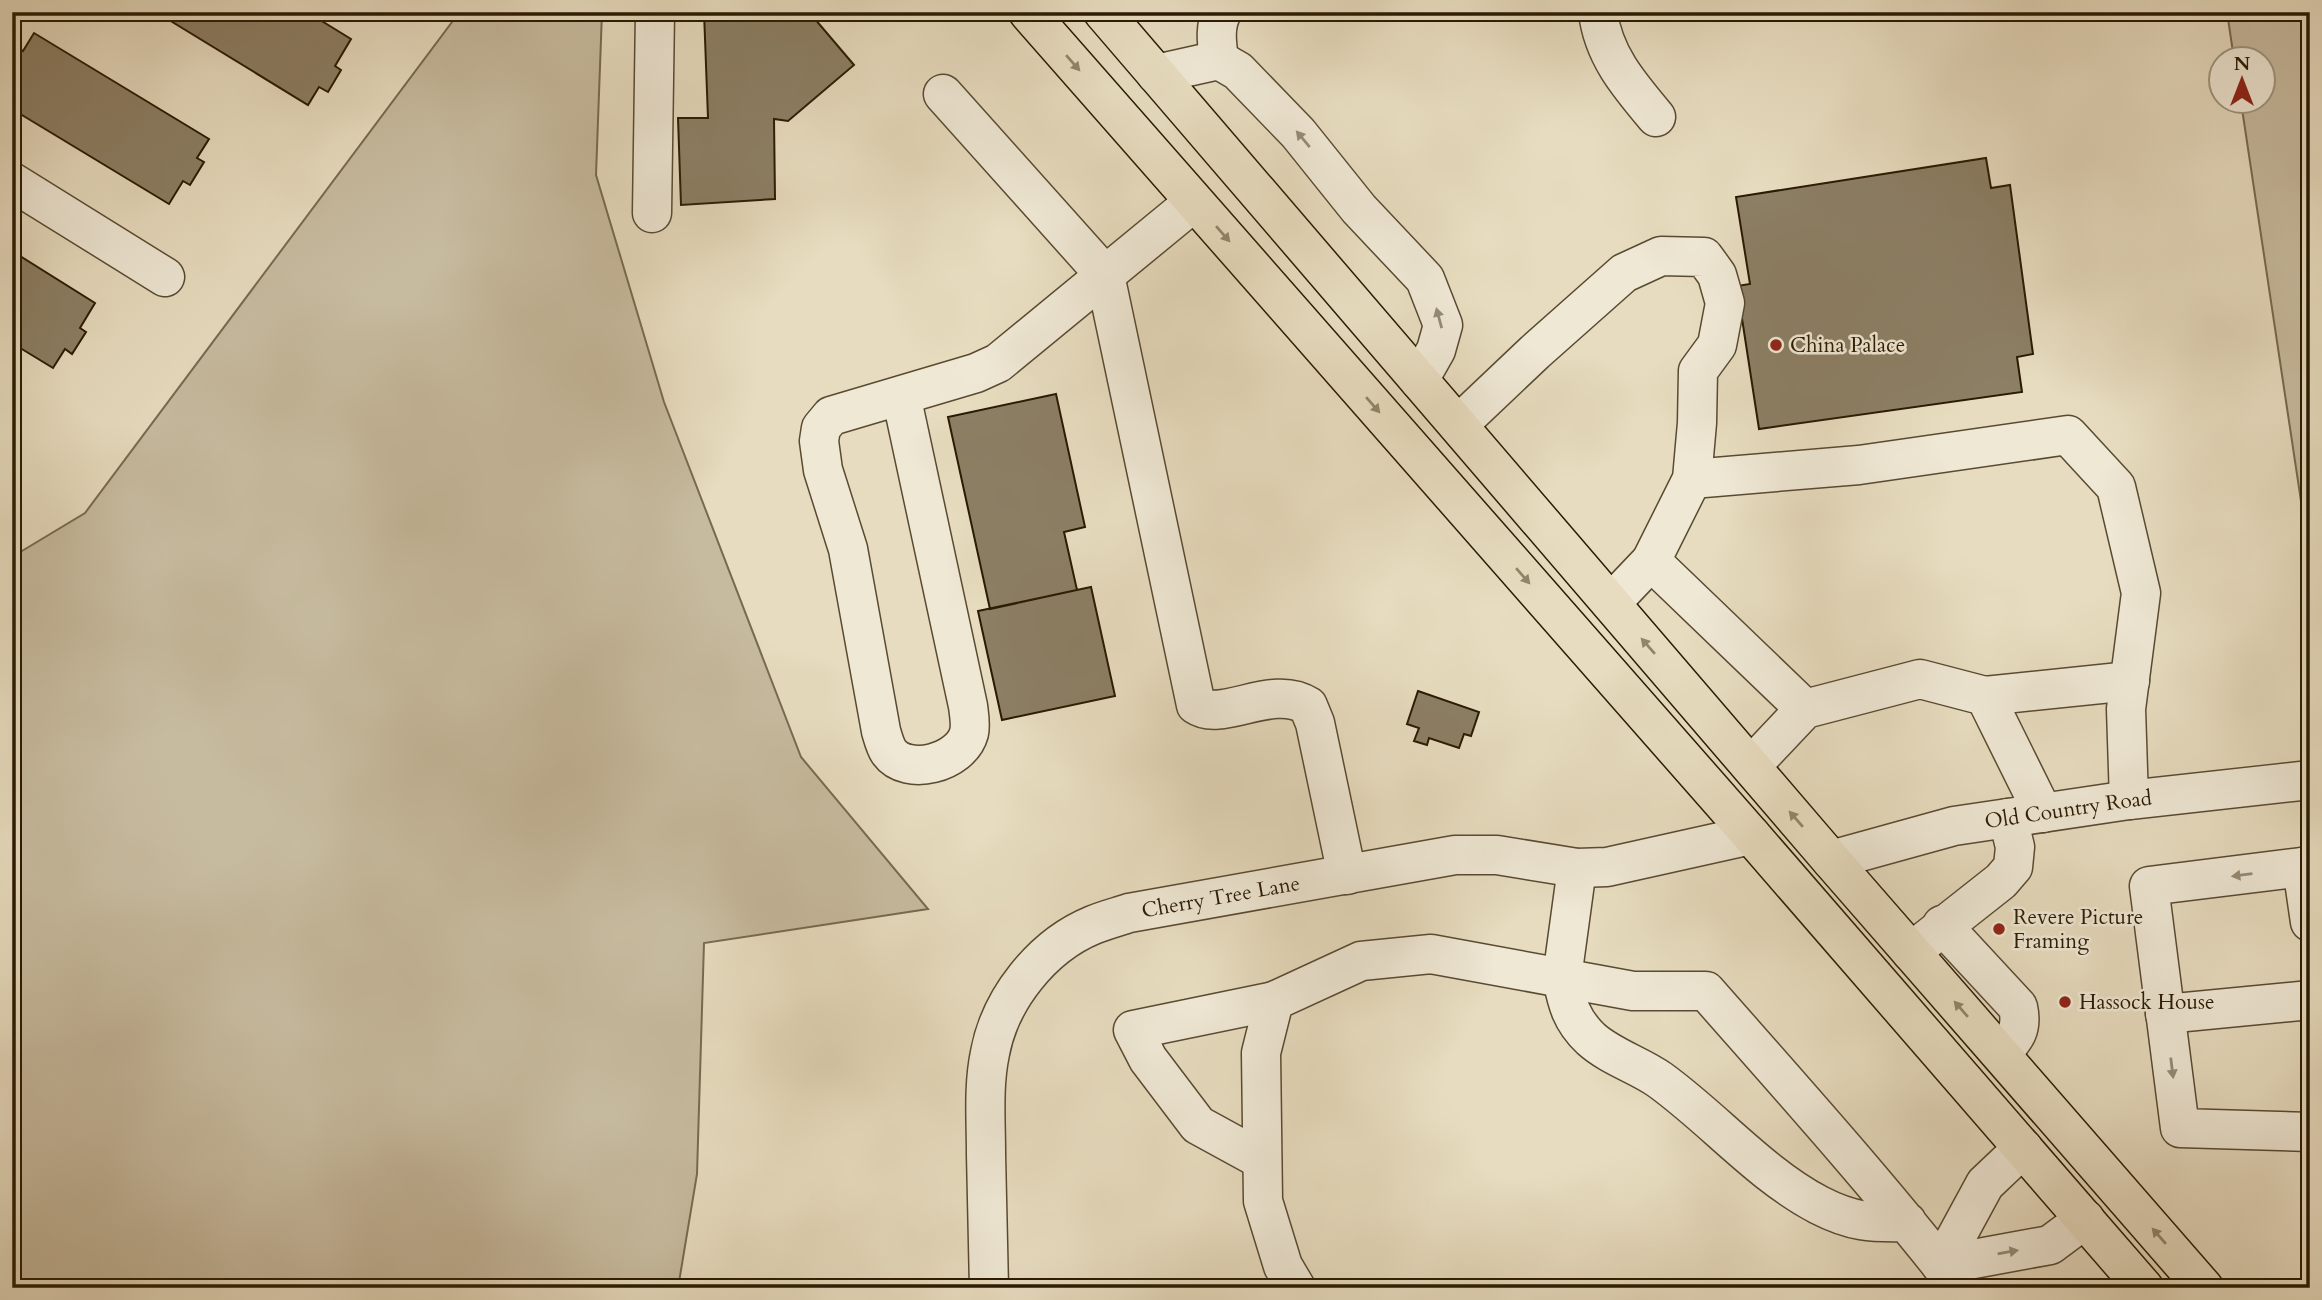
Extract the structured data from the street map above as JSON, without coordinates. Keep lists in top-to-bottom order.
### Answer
{
  "streets": {
    "street": ["Old Country Road", "Cherry Tree Lane"]
  },
  "places": ["China Palace", "Revere Picture Framing", "Hassock House"],
  "north": "top"
}
